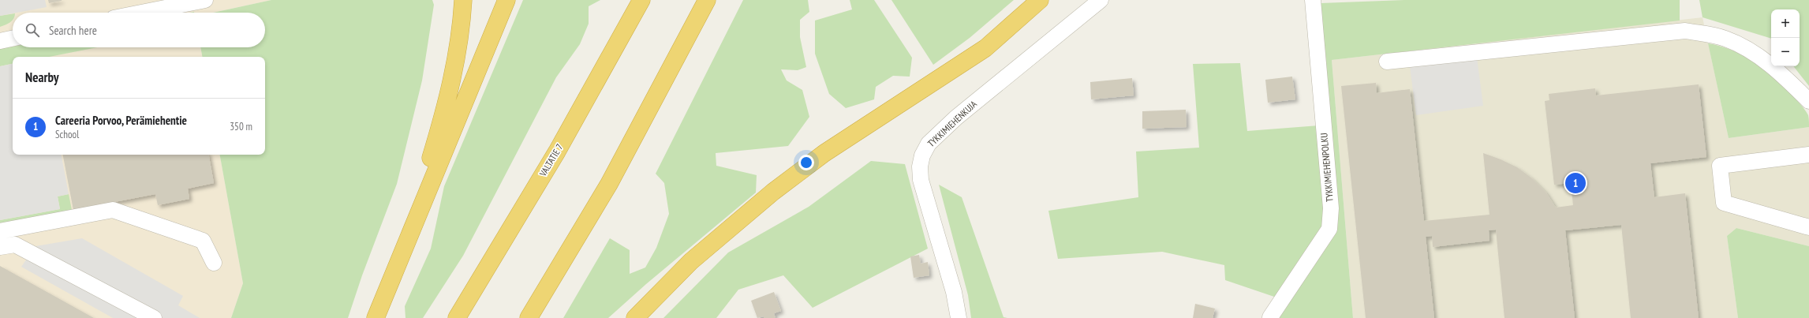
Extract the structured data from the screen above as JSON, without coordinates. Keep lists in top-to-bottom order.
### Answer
{
  "streets": {
    "highway": ["VALTATIE 7"],
    "street": ["TYKKIMIEHENKUJA", "TYKKIMIEHENPOLKU"]
  },
  "page": {
    "map_buttons": ["+", "−"],
    "search": "Search here",
    "heading": "Nearby",
    "list": [
      {
        "mark": "1",
        "name": "Careeria Porvoo, Perämiehentie",
        "note": "School",
        "value": "350 m"
      }
    ],
    "pins": "1"
  }
}
